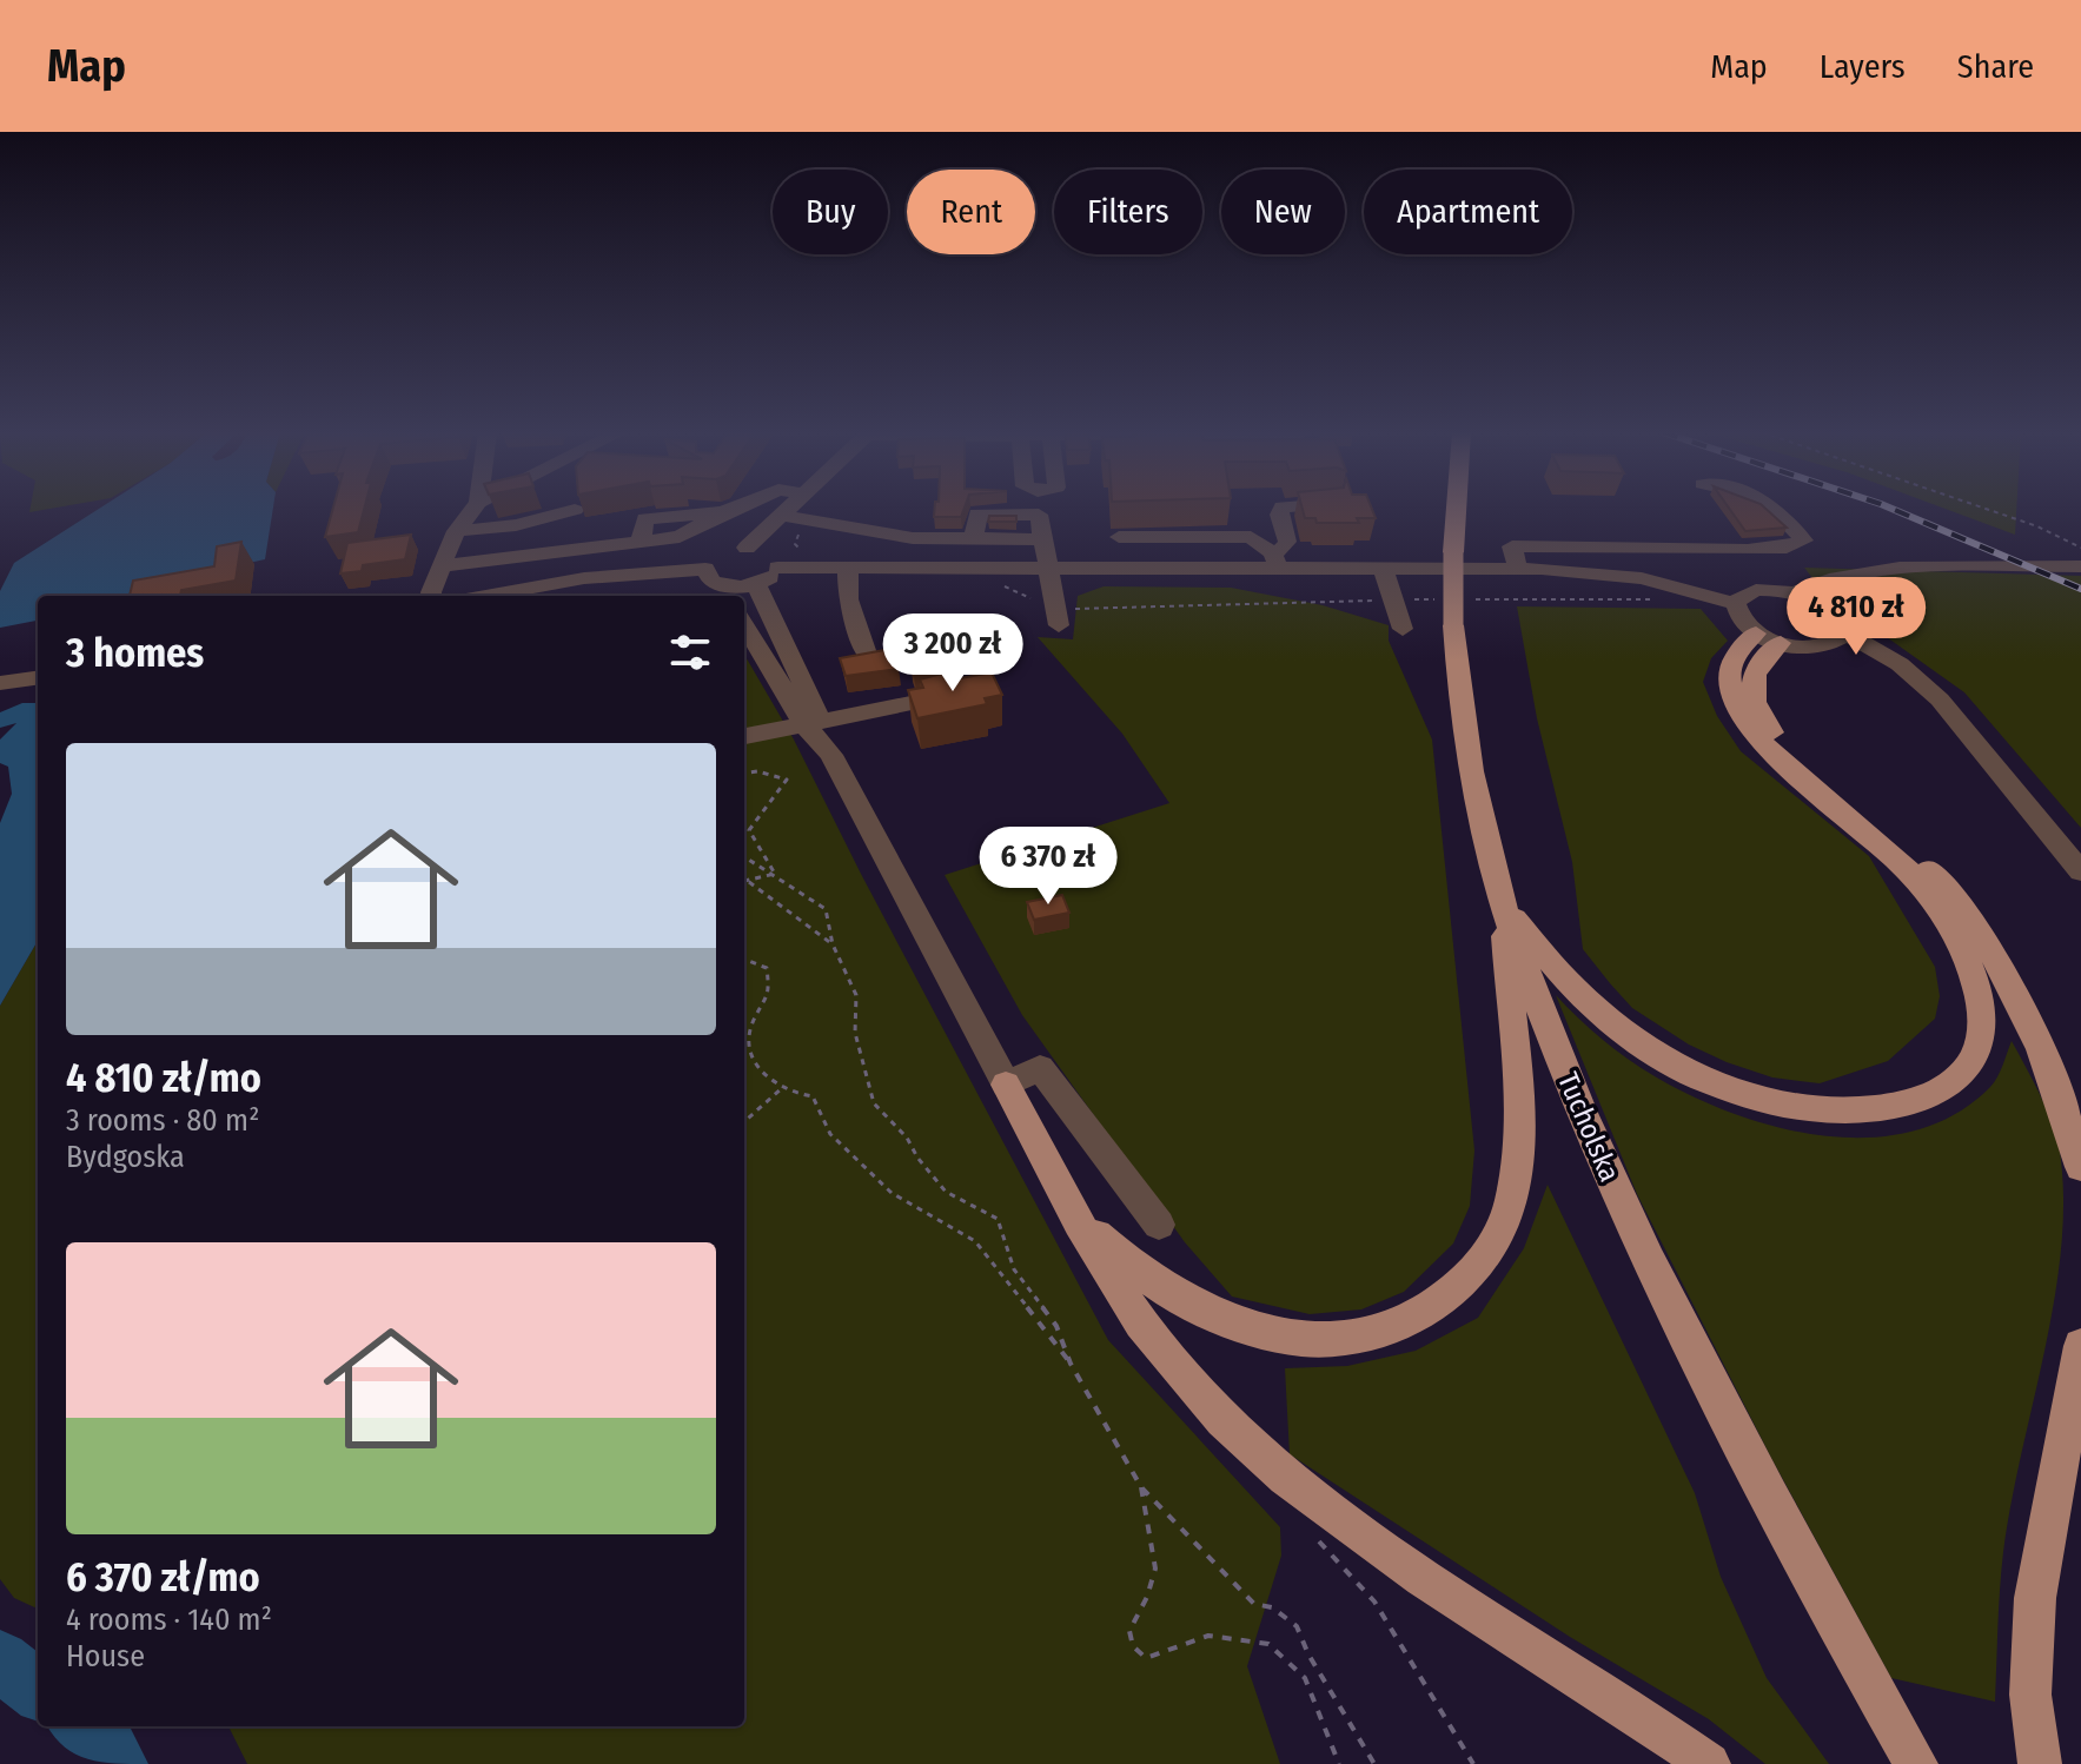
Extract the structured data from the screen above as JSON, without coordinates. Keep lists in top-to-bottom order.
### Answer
{
  "streets": {
    "main road": ["Tucholska"]
  },
  "page": {
    "header": "Map",
    "nav": ["Map", "Layers", "Share"],
    "chip": [
      "Buy",
      "Rent",
      "Filters",
      "New",
      "Apartment"
    ],
    "price": ["4 810 zł", "3 200 zł", "6 370 zł"],
    "heading": "3 homes",
    "list": [
      {
        "name": "4 810 zł/mo",
        "note": "3 rooms · 80 m² · Bydgoska"
      },
      {
        "name": "6 370 zł/mo",
        "note": "4 rooms · 140 m² · House"
      }
    ]
  }
}
